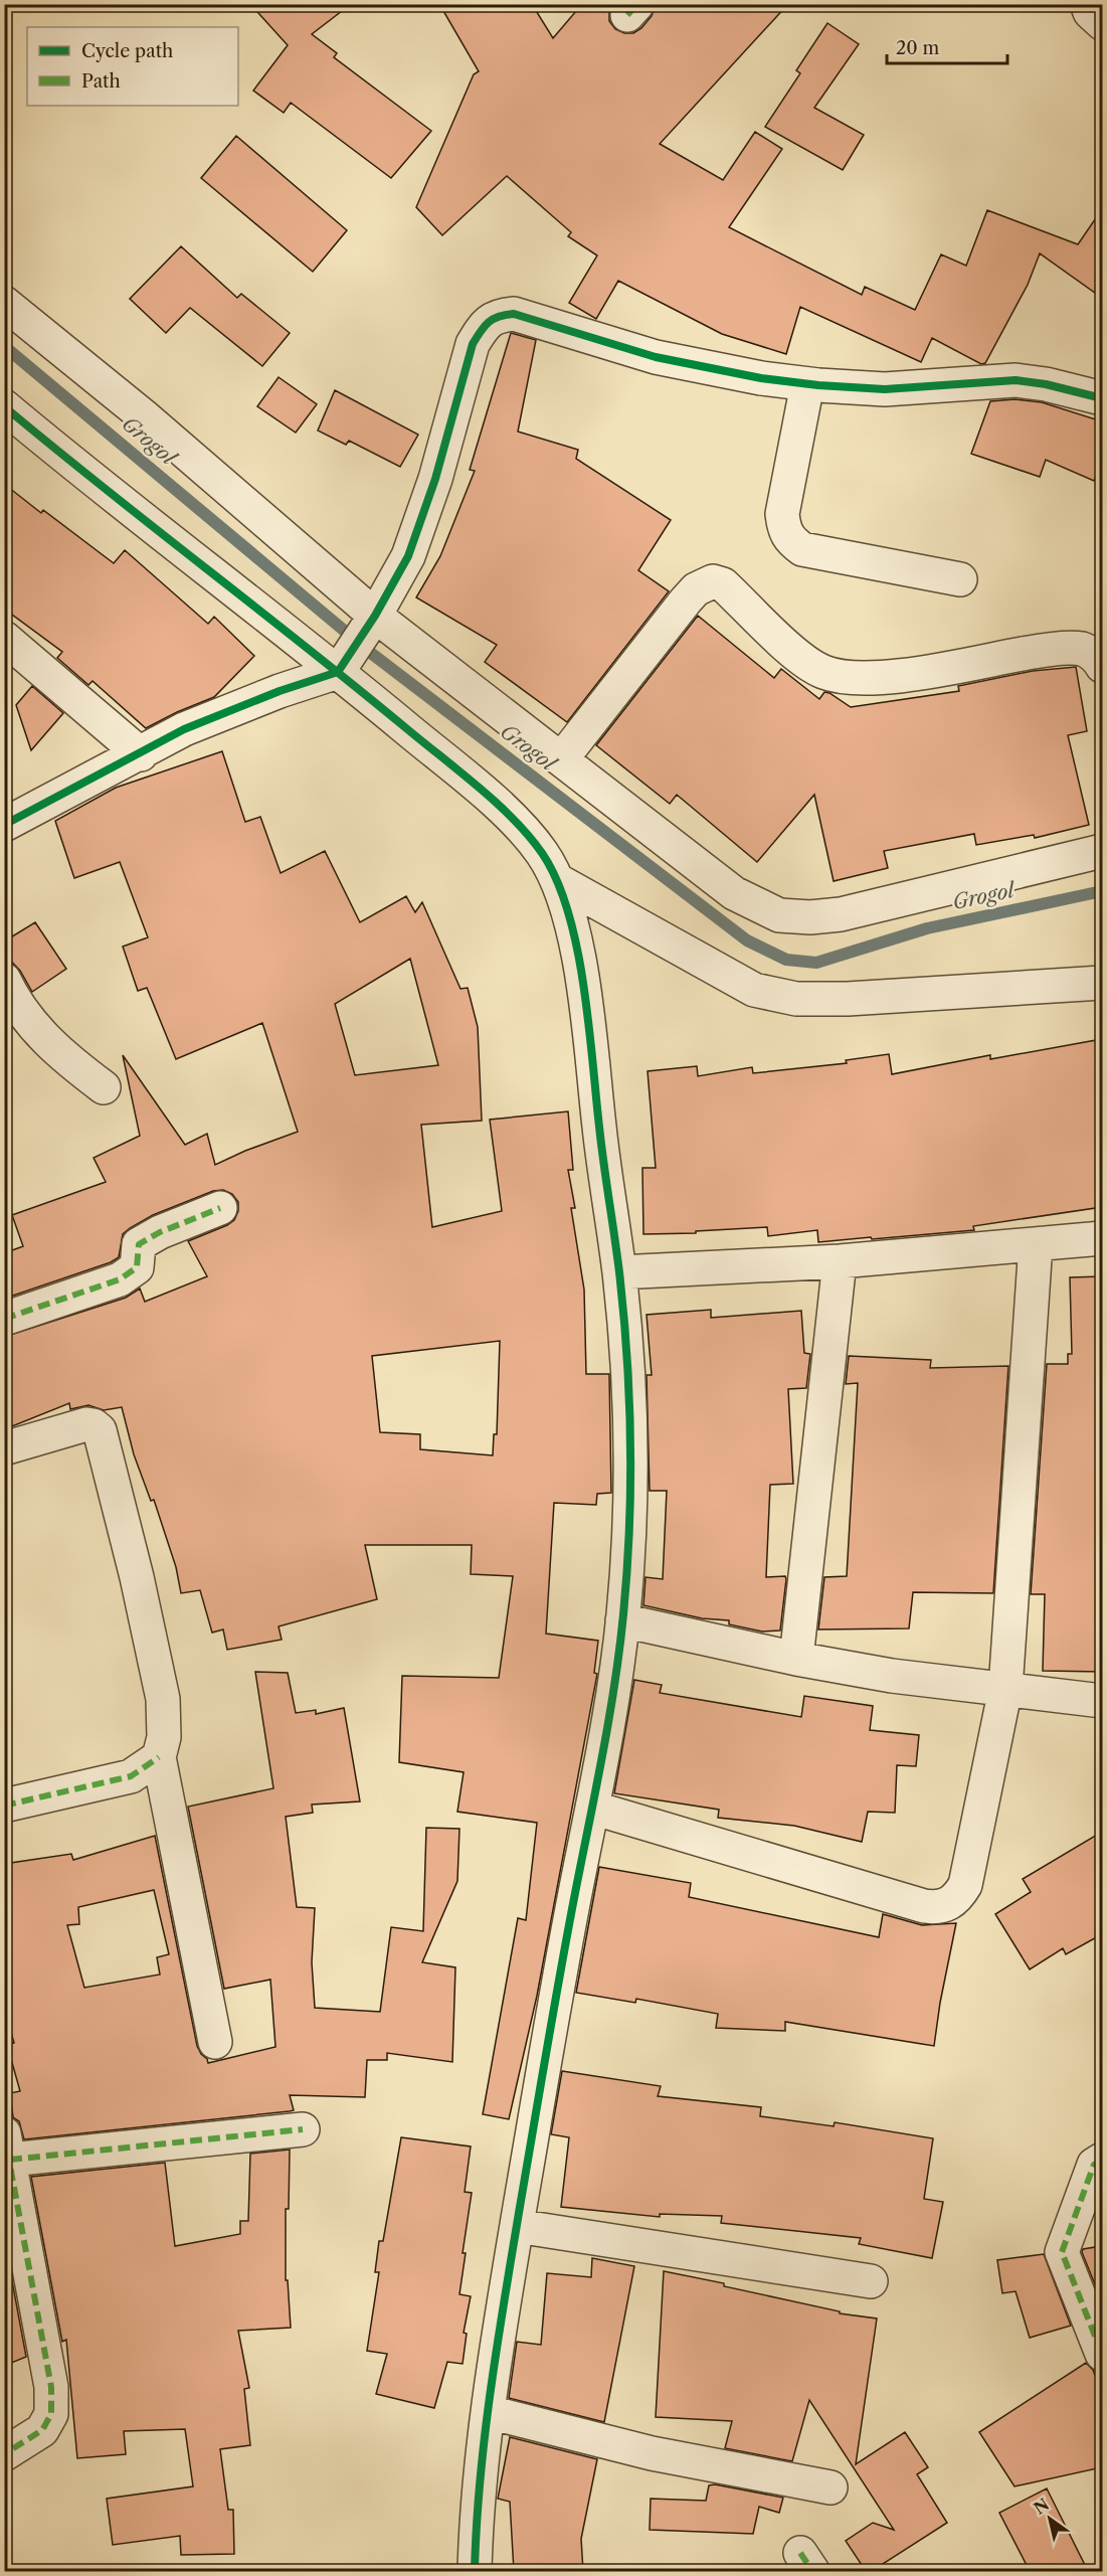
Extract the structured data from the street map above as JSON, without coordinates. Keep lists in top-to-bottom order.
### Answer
{
  "water": ["Grogol"],
  "legend": ["Cycle path", "Path"],
  "scale_bar": "20 m",
  "north": "top left"
}
